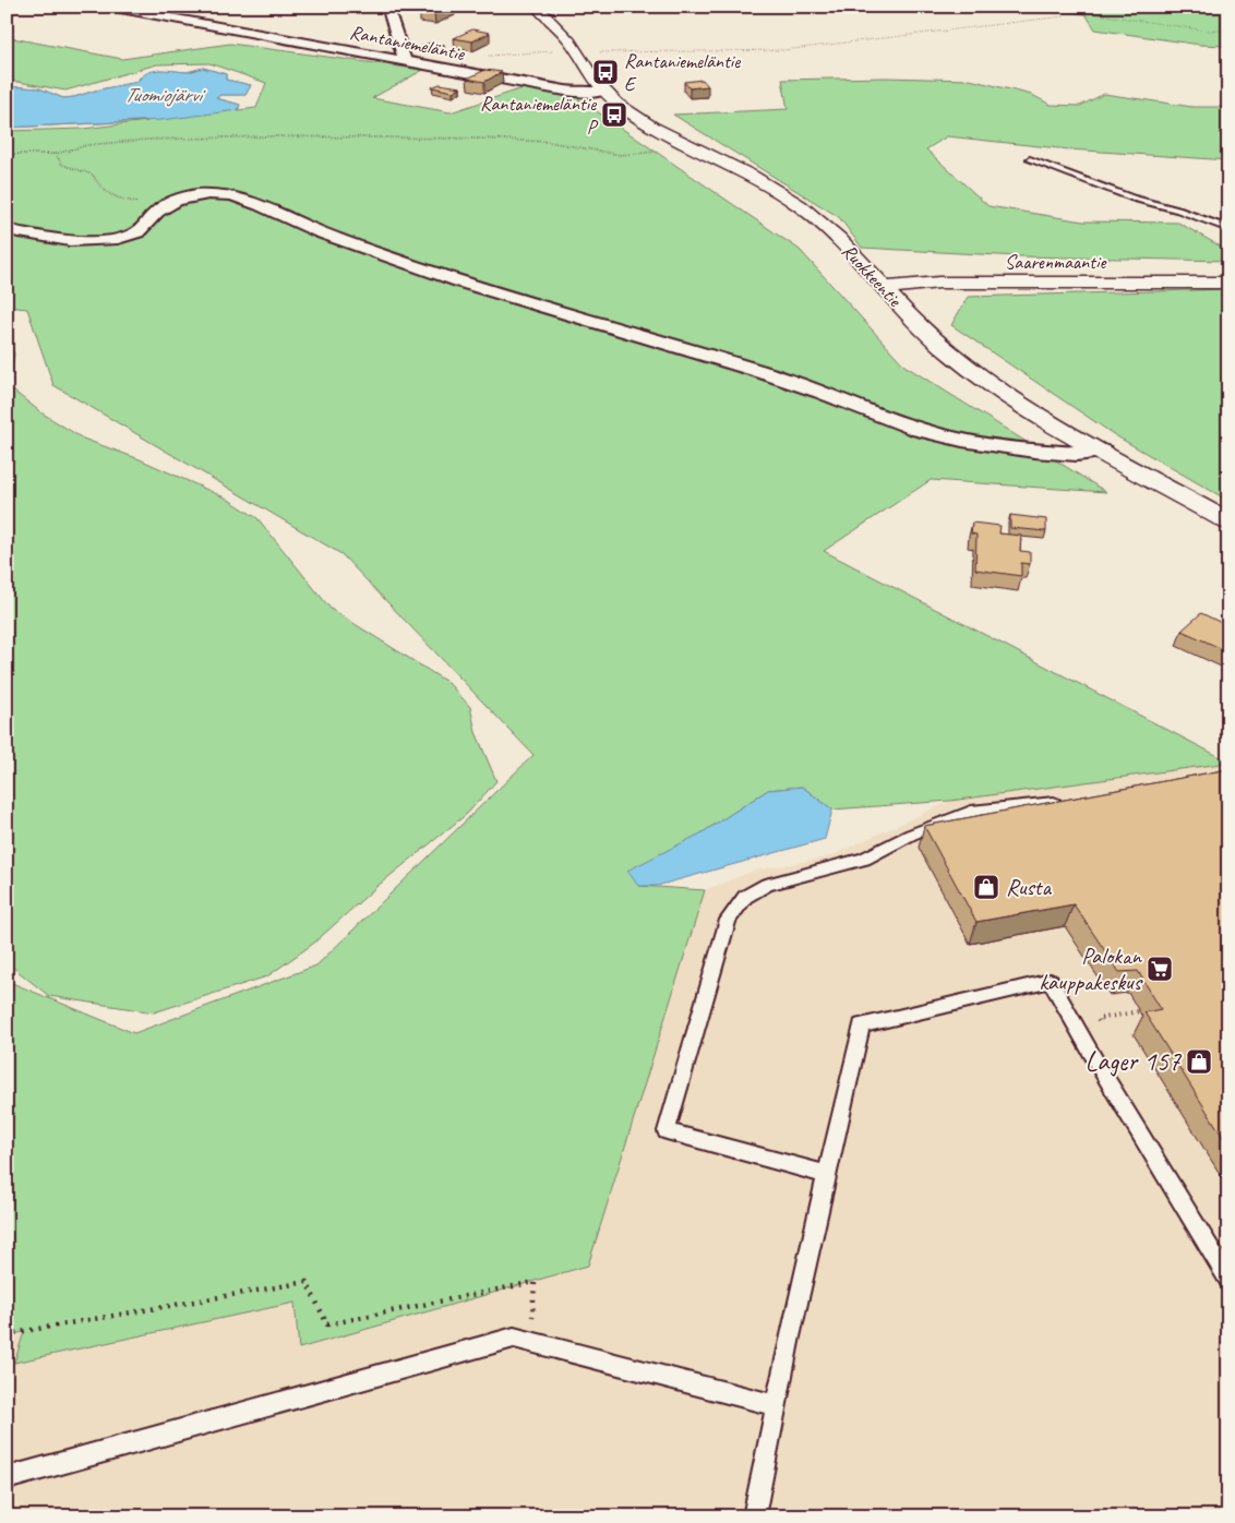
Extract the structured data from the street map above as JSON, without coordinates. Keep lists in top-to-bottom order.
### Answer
{
  "streets": {
    "street": ["Rantaniemeläntie", "Saarenmaantie", "Ruokkeentie"]
  },
  "crossings": [
    ["Rantaniemeläntie", "Ruokkeentie"],
    ["Saarenmaantie", "Ruokkeentie"]
  ],
  "water": ["Tuomiojärvi"],
  "places": {
    "bus stop": ["Rantaniemeläntie E", "Rantaniemeläntie P"],
    "shop": ["Rusta", "Lager 157"],
    "supermarket": ["Palokan kauppakeskus"]
  }
}
